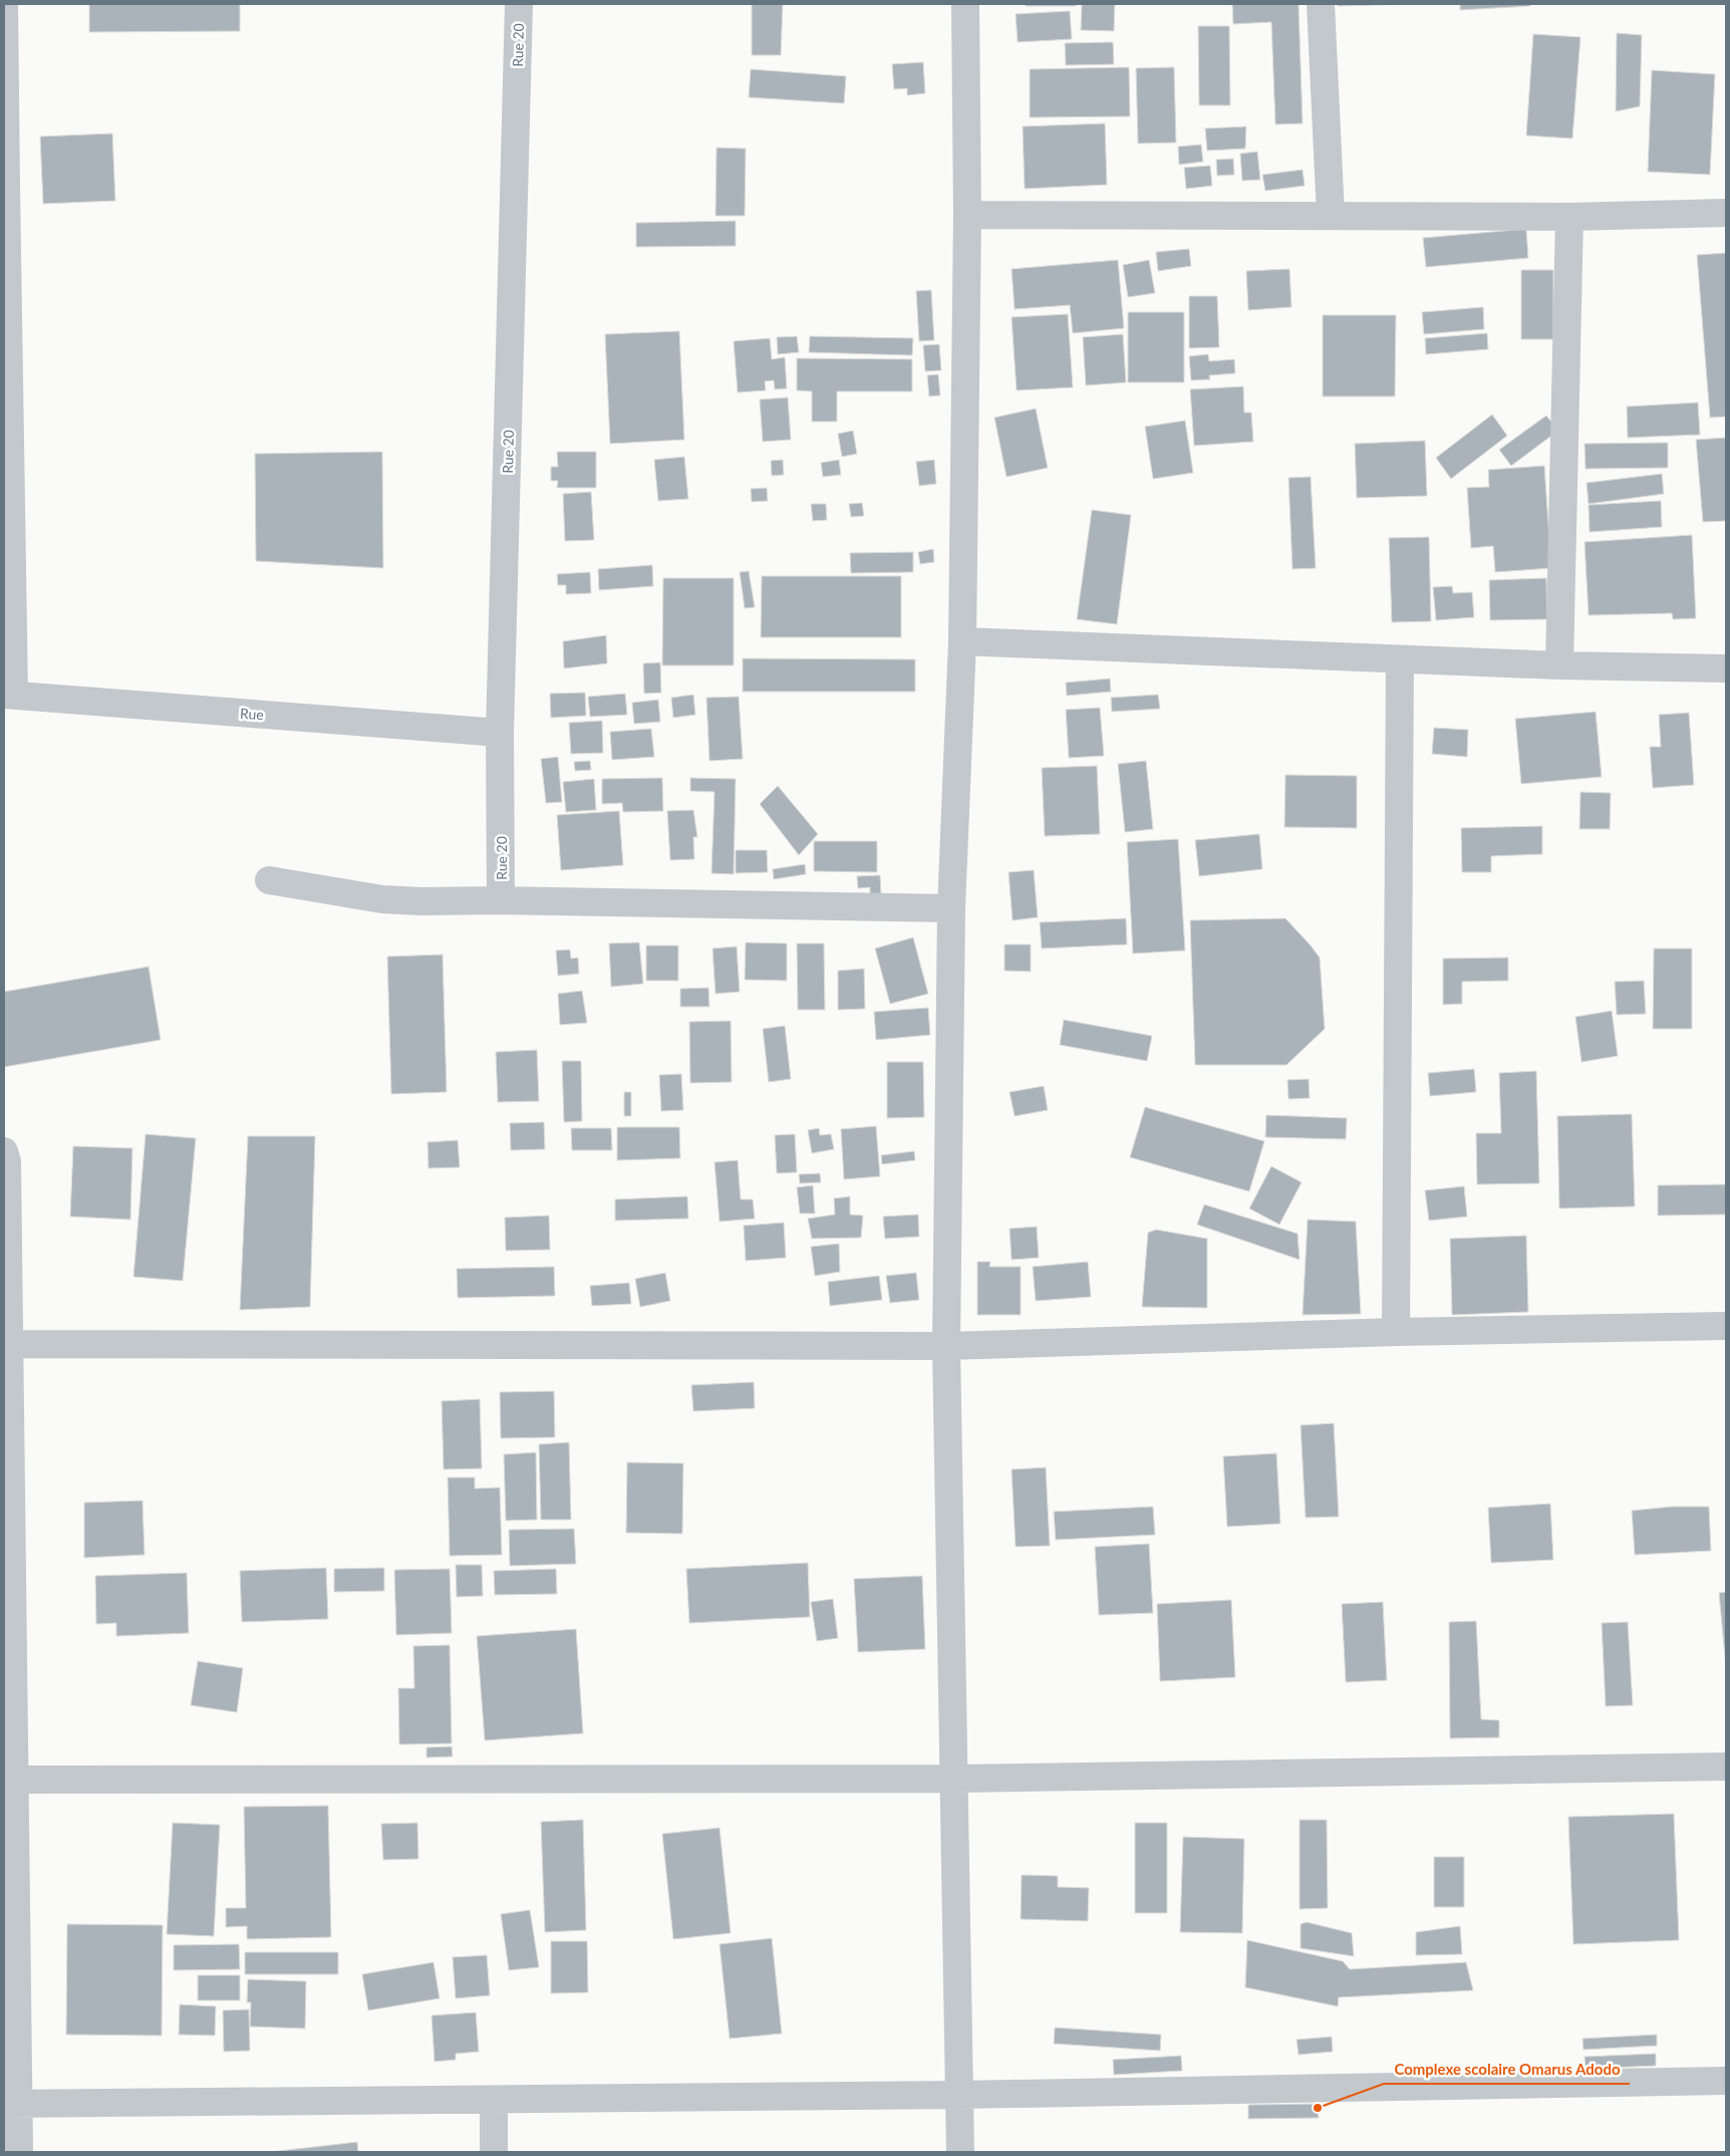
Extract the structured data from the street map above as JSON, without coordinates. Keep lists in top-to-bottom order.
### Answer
{
  "streets": {
    "street": ["Rue 20", "Rue"]
  },
  "crossings": [
    ["Rue 20", "Rue"]
  ],
  "places": ["Complexe scolaire Omarus Adodo"]
}
